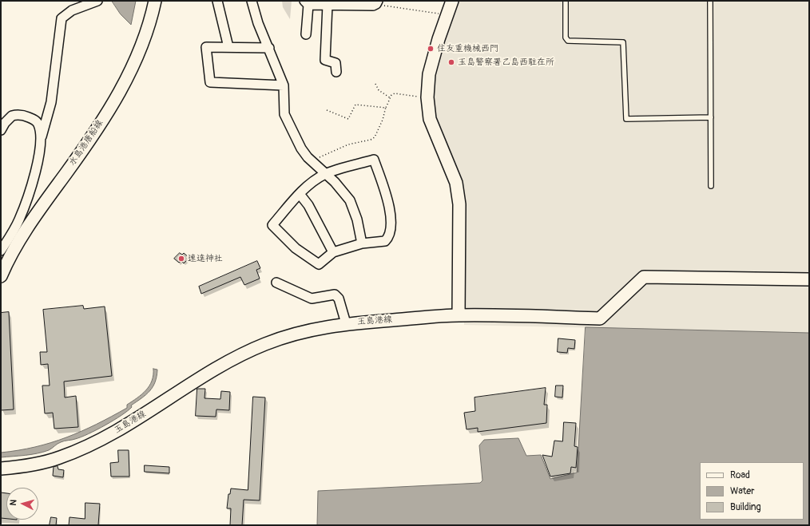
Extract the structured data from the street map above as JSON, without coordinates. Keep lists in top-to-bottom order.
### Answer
{
  "streets": {
    "main road": ["水島港唐船線", "玉島港線"]
  },
  "places": ["住友重機械西門", "玉島警察署乙島西駐在所", "速達神社"],
  "legend": ["Road", "Water", "Building"],
  "north": "left"
}
